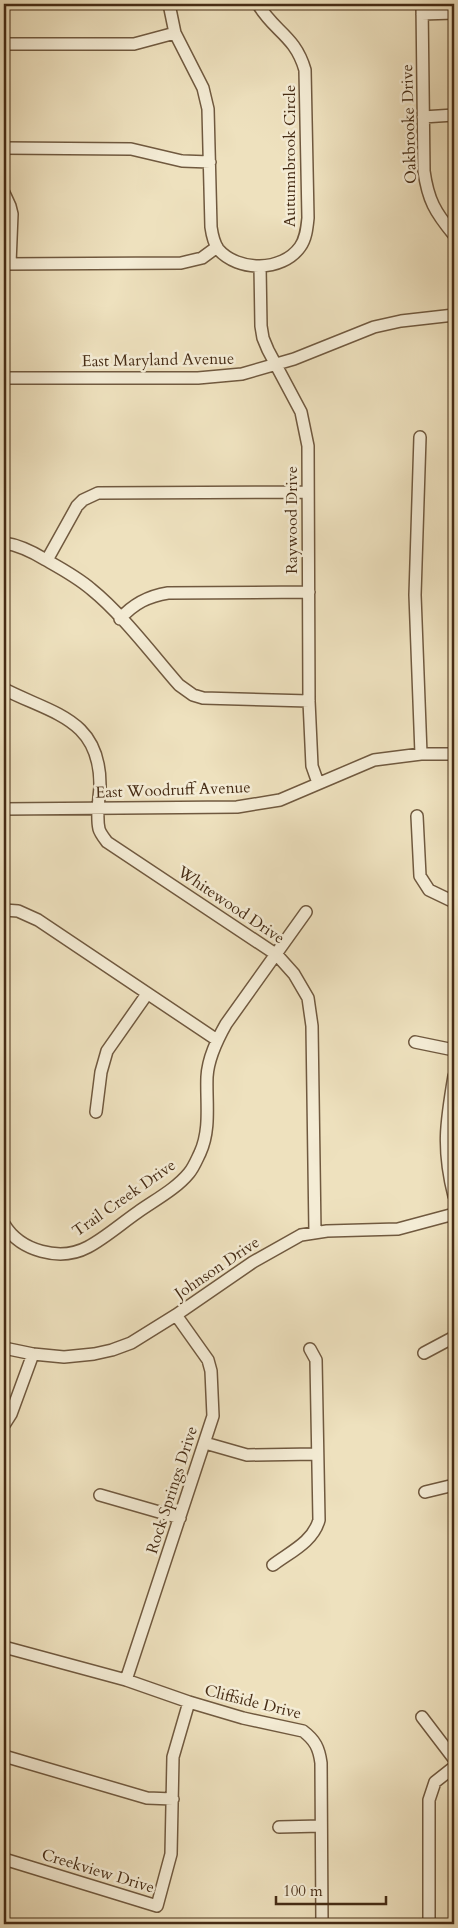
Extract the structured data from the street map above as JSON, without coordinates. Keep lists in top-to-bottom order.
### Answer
{
  "streets": {
    "street": [
      "Oakbrooke Drive",
      "Autumnbrook Circle",
      "East Maryland Avenue",
      "Raywood Drive",
      "East Woodruff Avenue",
      "Whitewood Drive",
      "Trail Creek Drive",
      "Johnson Drive",
      "Rock Springs Drive",
      "Cliffside Drive",
      "Creekview Drive"
    ]
  },
  "crossings": [
    ["Autumnbrook Circle", "Raywood Drive"],
    ["East Maryland Avenue", "Raywood Drive"],
    ["Raywood Drive", "East Woodruff Avenue"],
    ["East Woodruff Avenue", "Whitewood Drive"],
    ["Whitewood Drive", "Trail Creek Drive"],
    ["Whitewood Drive", "Johnson Drive"],
    ["Johnson Drive", "Rock Springs Drive"],
    ["Rock Springs Drive", "Cliffside Drive"],
    ["Cliffside Drive", "Creekview Drive"]
  ],
  "scale_bar": "100 m"
}
